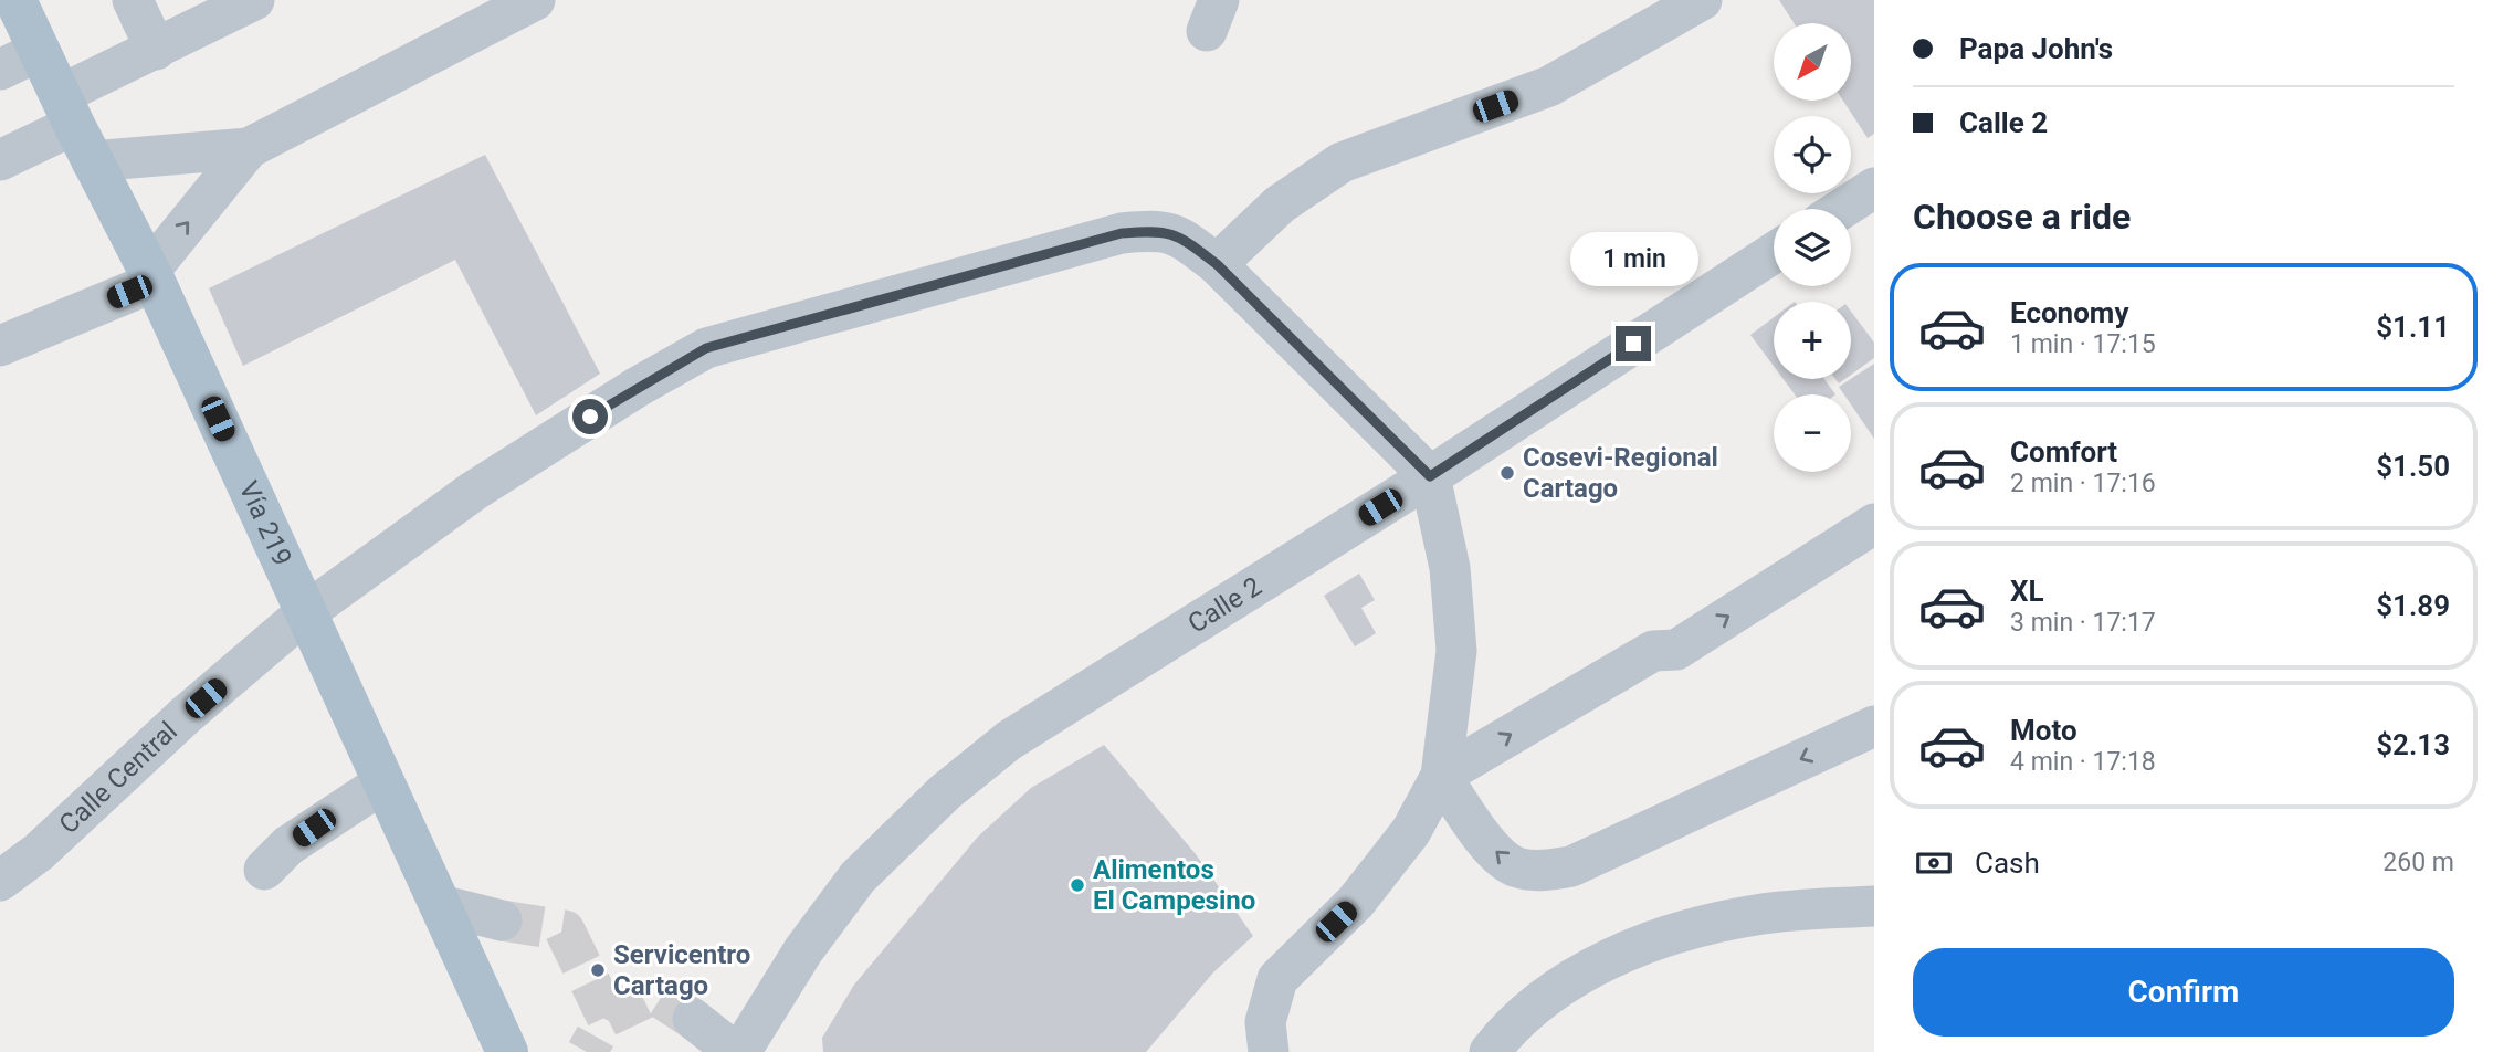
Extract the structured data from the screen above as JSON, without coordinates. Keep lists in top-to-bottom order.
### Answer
{
  "streets": {
    "main road": ["Vía 219"],
    "street": ["Calle 2", "Calle Central"]
  },
  "crossings": [
    ["Vía 219", "Calle Central"],
    ["Calle 2", "Calle Central"]
  ],
  "places": ["Cosevi-Regional Cartago", "Alimentos El Campesino", "Servicentro Cartago"],
  "north": "bottom left",
  "page": {
    "banner": ["Papa John's", "Calle 2"],
    "map_buttons": ["+", "−"],
    "heading": "Choose a ride",
    "bubble": "1 min",
    "list": [
      {
        "name": "Economy",
        "note": "1 min · 17:15",
        "value": "$1.11"
      },
      {
        "name": "Comfort",
        "note": "2 min · 17:16",
        "value": "$1.50"
      },
      {
        "name": "XL",
        "note": "3 min · 17:17",
        "value": "$1.89"
      },
      {
        "name": "Moto",
        "note": "4 min · 17:18",
        "value": "$2.13"
      }
    ],
    "pay": ["Cash", "260 m"],
    "buttons": "Confirm"
  }
}
